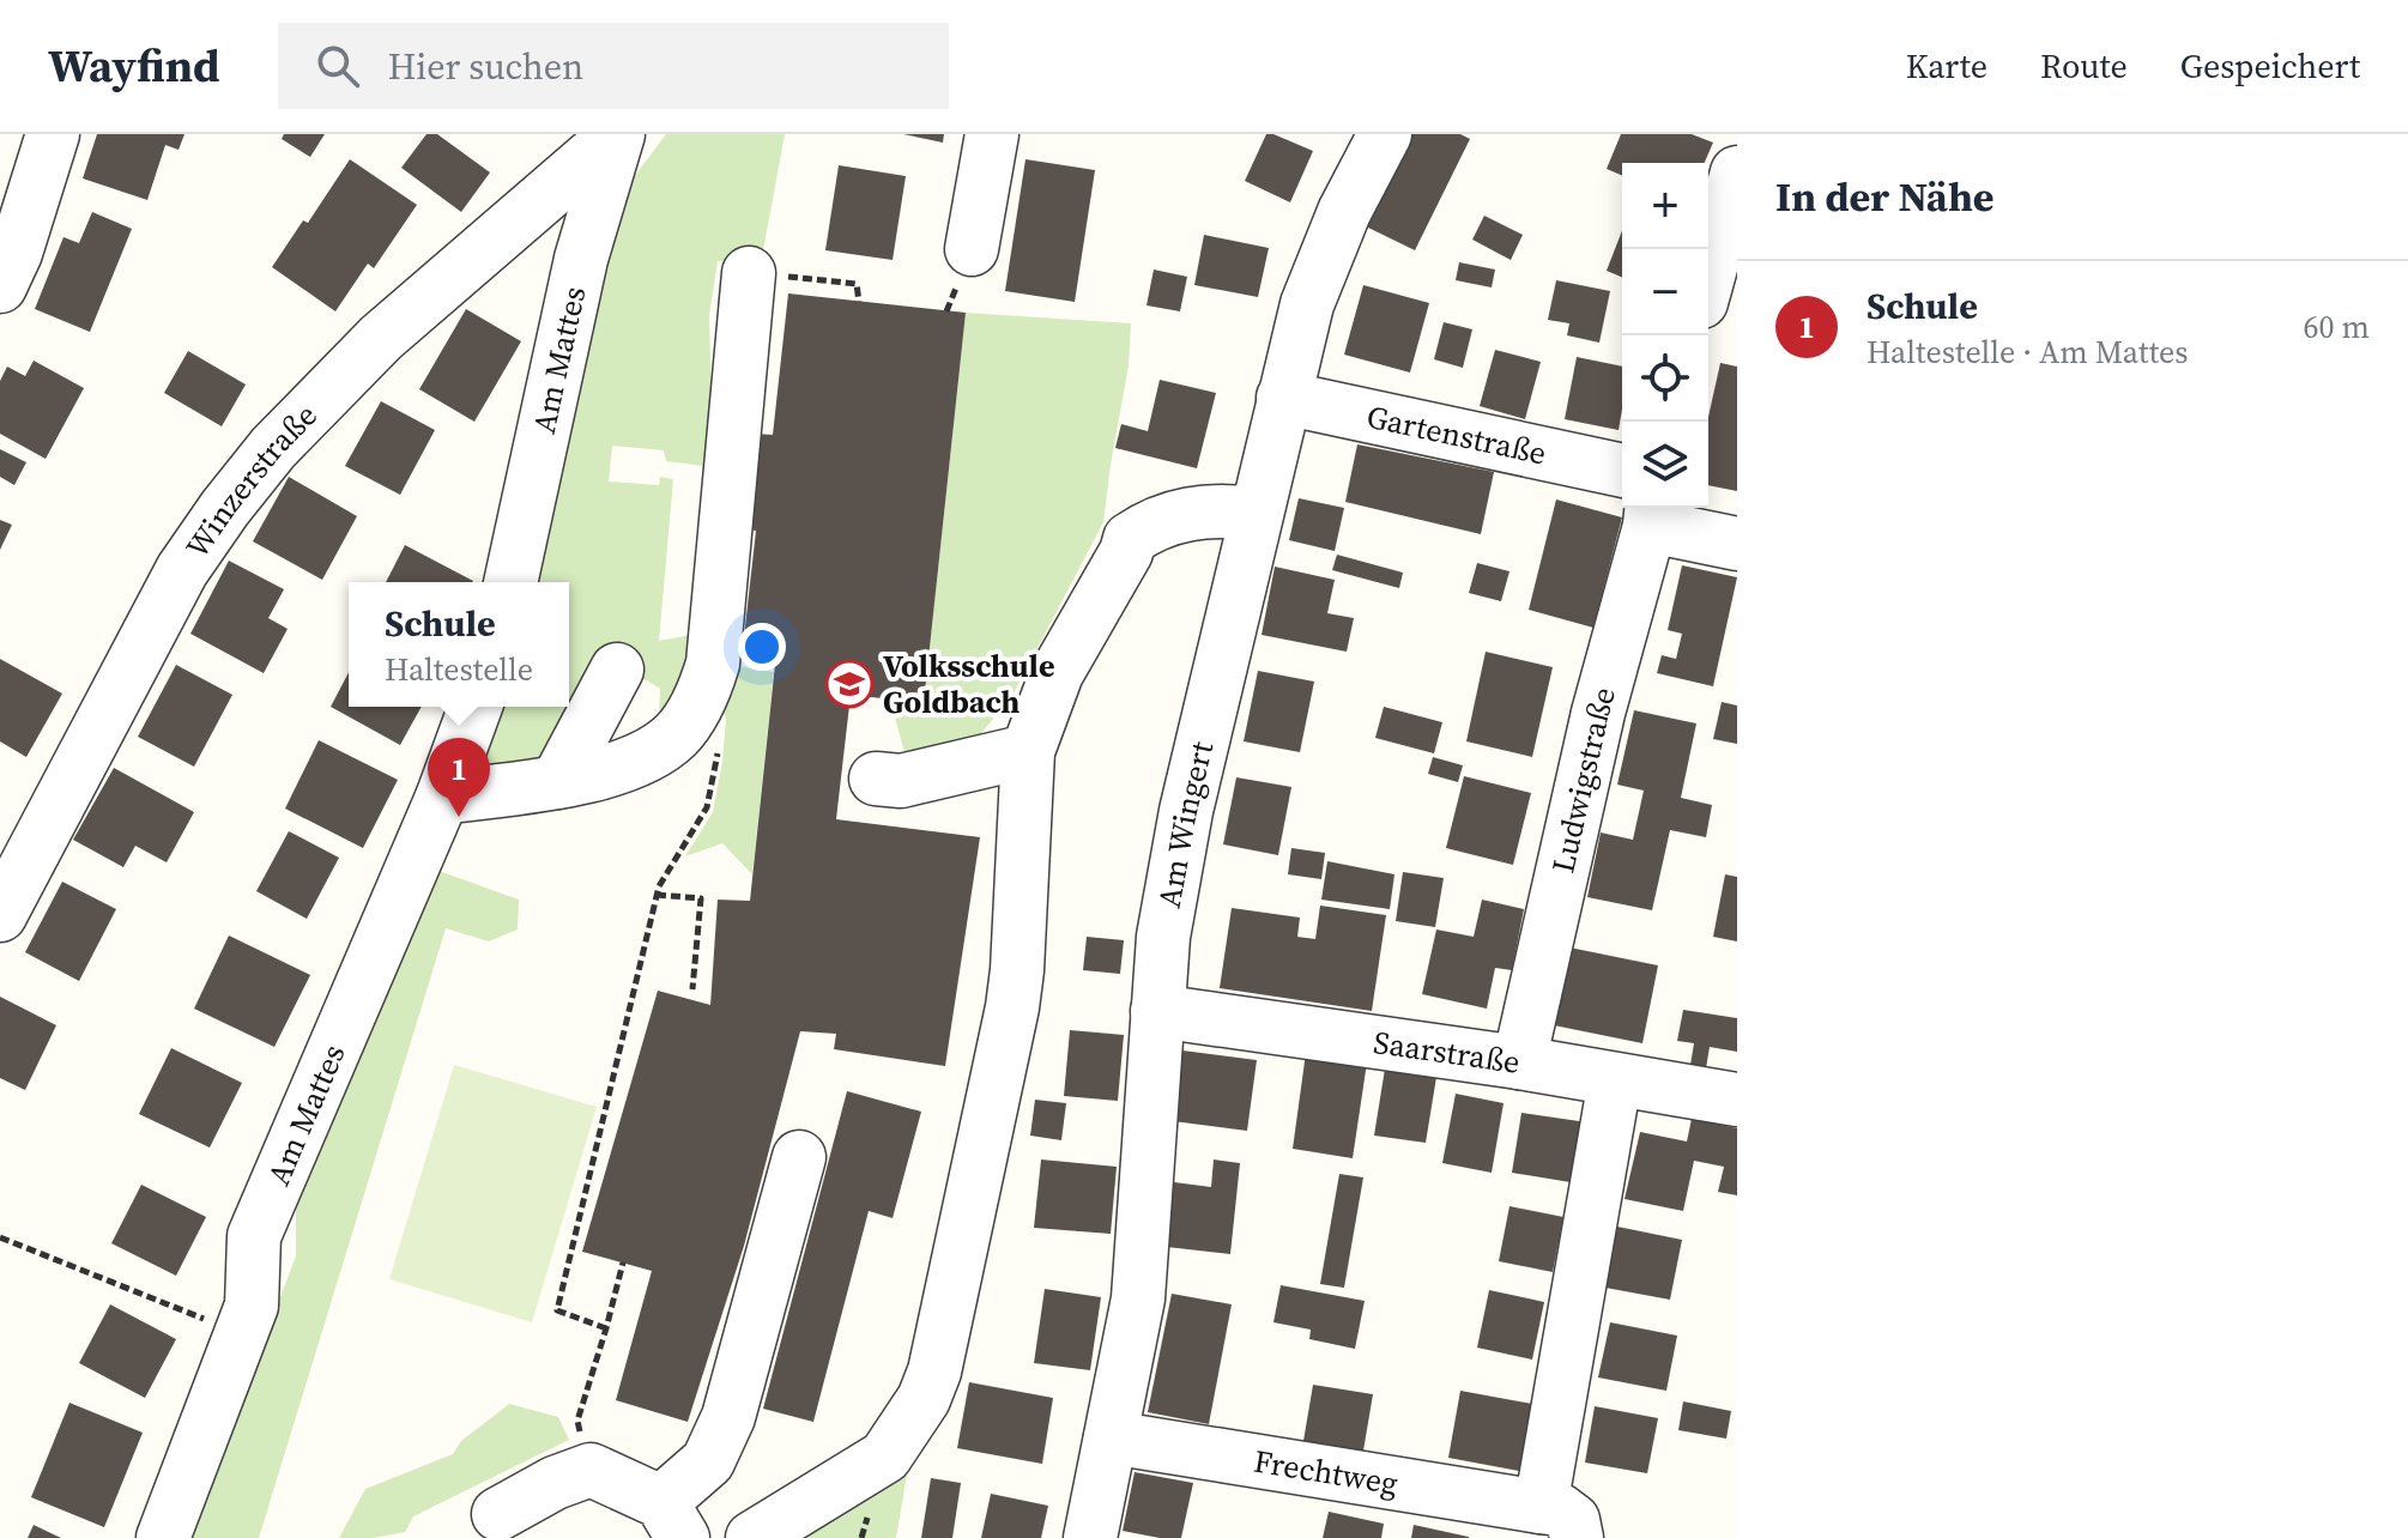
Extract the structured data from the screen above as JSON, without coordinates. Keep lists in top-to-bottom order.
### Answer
{
  "streets": {
    "street": [
      "Am Mattes",
      "Gartenstraße",
      "Winzerstraße",
      "Ludwigstraße",
      "Am Wingert",
      "Saarstraße",
      "Frechtweg"
    ]
  },
  "crossings": [
    ["Am Mattes", "Winzerstraße"],
    ["Gartenstraße", "Am Wingert"],
    ["Ludwigstraße", "Saarstraße"],
    ["Am Wingert", "Saarstraße"],
    ["Am Wingert", "Frechtweg"]
  ],
  "places": {
    "school or university": ["Volksschule Goldbach"]
  },
  "page": {
    "header": "Wayfind",
    "search": "Hier suchen",
    "nav": ["Karte", "Route", "Gespeichert"],
    "heading": "In der Nähe",
    "map_buttons": ["+", "−"],
    "list": [
      {
        "mark": "1",
        "name": "Schule",
        "note": "Haltestelle · Am Mattes",
        "value": "60 m"
      }
    ],
    "popup": ["Schule", "Haltestelle"],
    "pins": "1"
  }
}
